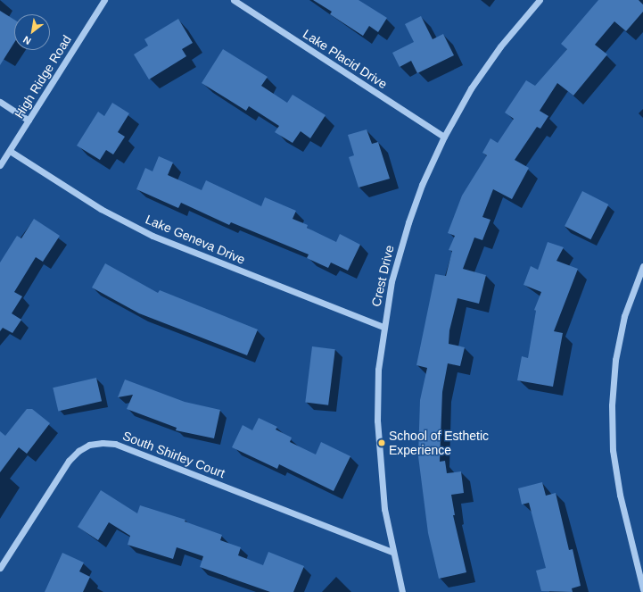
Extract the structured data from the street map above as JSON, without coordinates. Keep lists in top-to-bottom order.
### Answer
{
  "streets": {
    "street": [
      "Lake Placid Drive",
      "High Ridge Road",
      "Lake Geneva Drive",
      "Crest Drive",
      "South Shirley Court"
    ]
  },
  "crossings": [
    ["Lake Placid Drive", "Crest Drive"],
    ["High Ridge Road", "Lake Geneva Drive"],
    ["Lake Geneva Drive", "Crest Drive"],
    ["Crest Drive", "South Shirley Court"]
  ],
  "places": ["School of Esthetic Experience"],
  "north": "bottom left"
}
